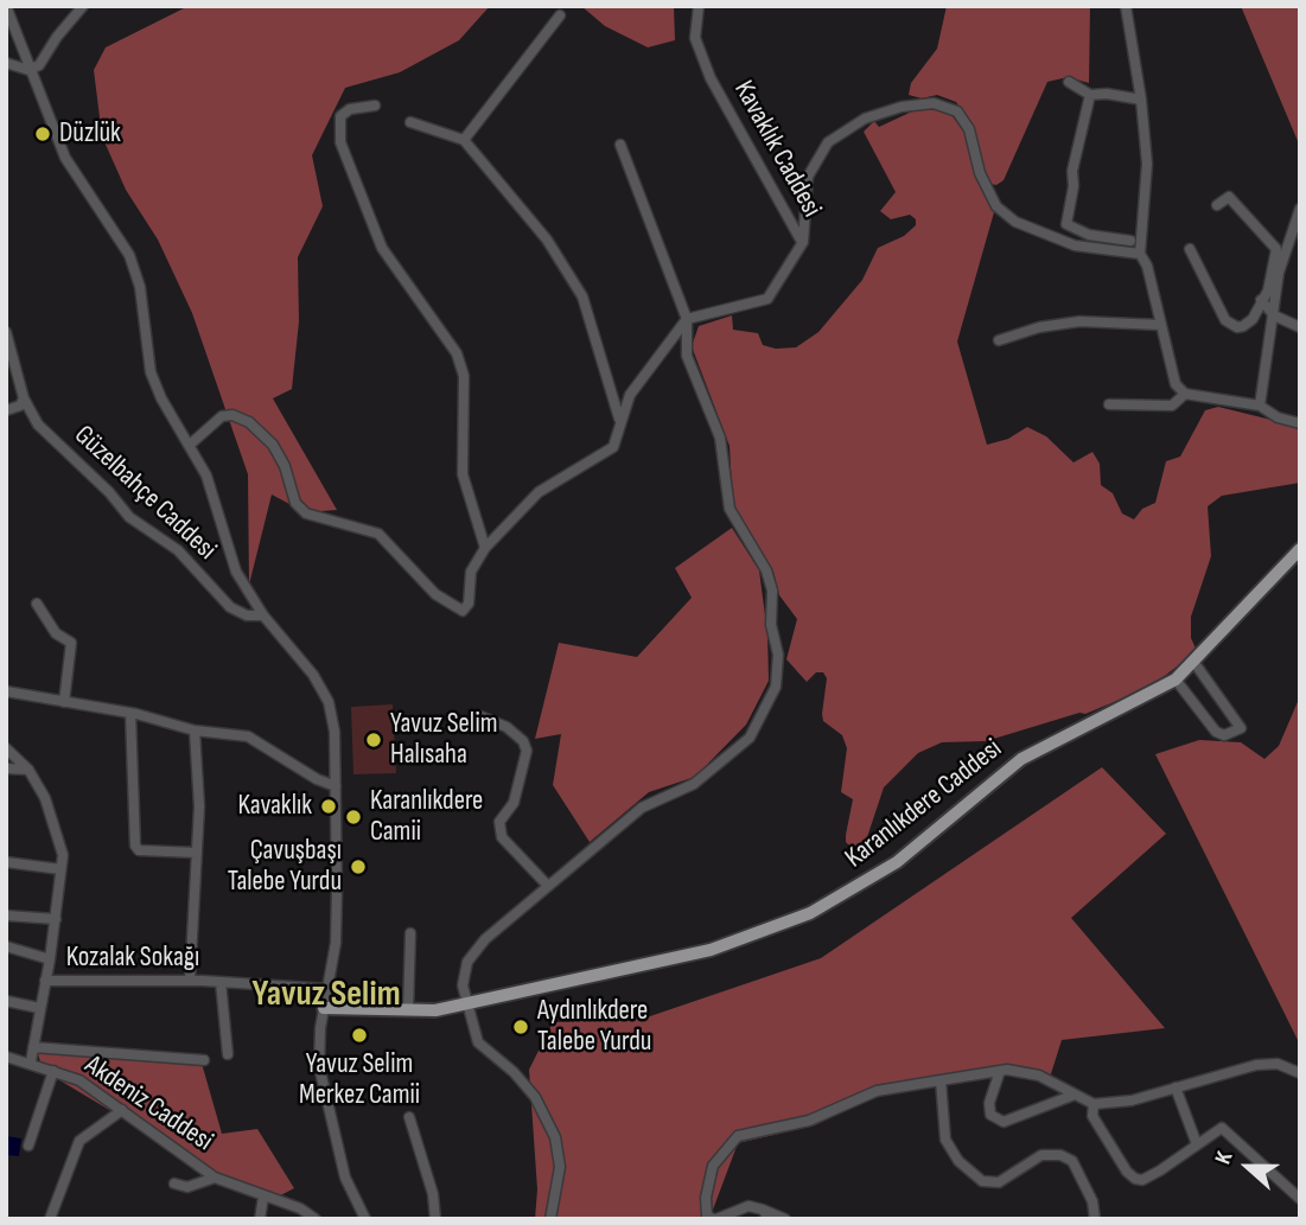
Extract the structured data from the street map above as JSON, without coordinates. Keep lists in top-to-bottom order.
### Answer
{
  "streets": {
    "main road": ["Karanlıkdere Caddesi"],
    "street": [
      "Kavaklık Caddesi",
      "Güzelbahçe Caddesi",
      "Kozalak Sokağı",
      "Akdeniz Caddesi"
    ]
  },
  "districts": ["Yavuz Selim"],
  "places": [
    "Düzlük",
    "Yavuz Selim Halısaha",
    "Kavaklık",
    "Karanlıkdere Camii",
    "Çavuşbaşı Talebe Yurdu",
    "Aydınlıkdere Talebe Yurdu",
    "Yavuz Selim Merkez Camii"
  ],
  "north": "left"
}
